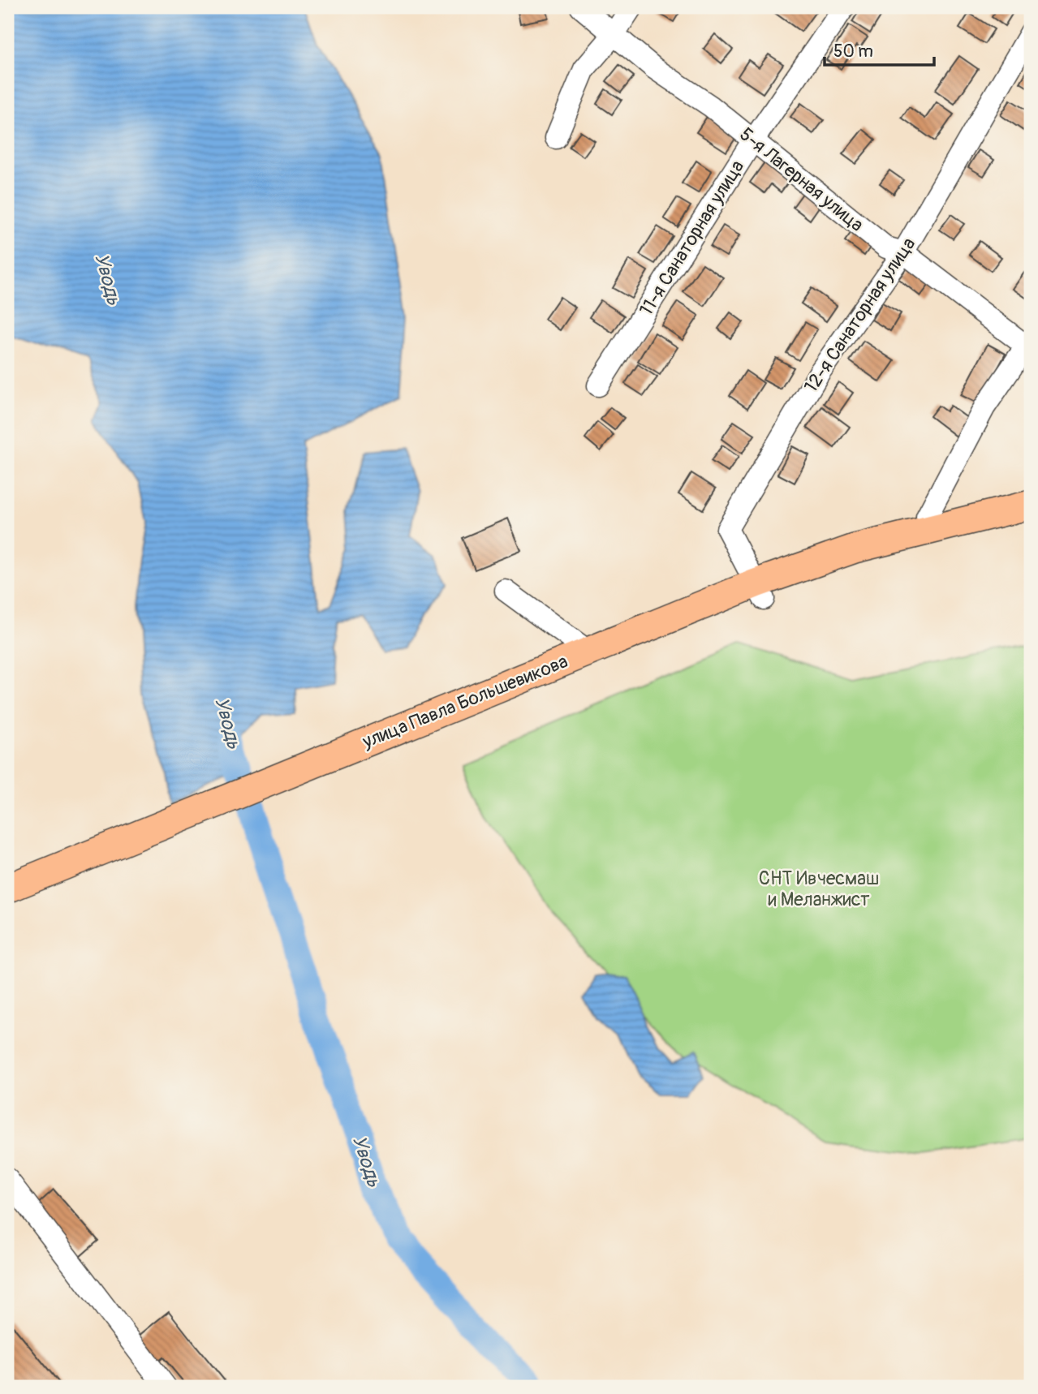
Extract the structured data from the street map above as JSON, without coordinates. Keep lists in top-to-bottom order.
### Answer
{
  "streets": {
    "main road": ["улица Павла Большевикова"],
    "street": ["5-я Лагерная улица", "11-я Санаторная улица", "12-я Санаторная улица"]
  },
  "crossings": [
    ["5-я Лагерная улица", "11-я Санаторная улица"],
    ["5-я Лагерная улица", "12-я Санаторная улица"],
    ["12-я Санаторная улица", "улица Павла Большевикова"]
  ],
  "water": ["Уводь"],
  "parks": ["СНТ Ивчесмаш и Меланжист"],
  "scale_bar": "50 m"
}
